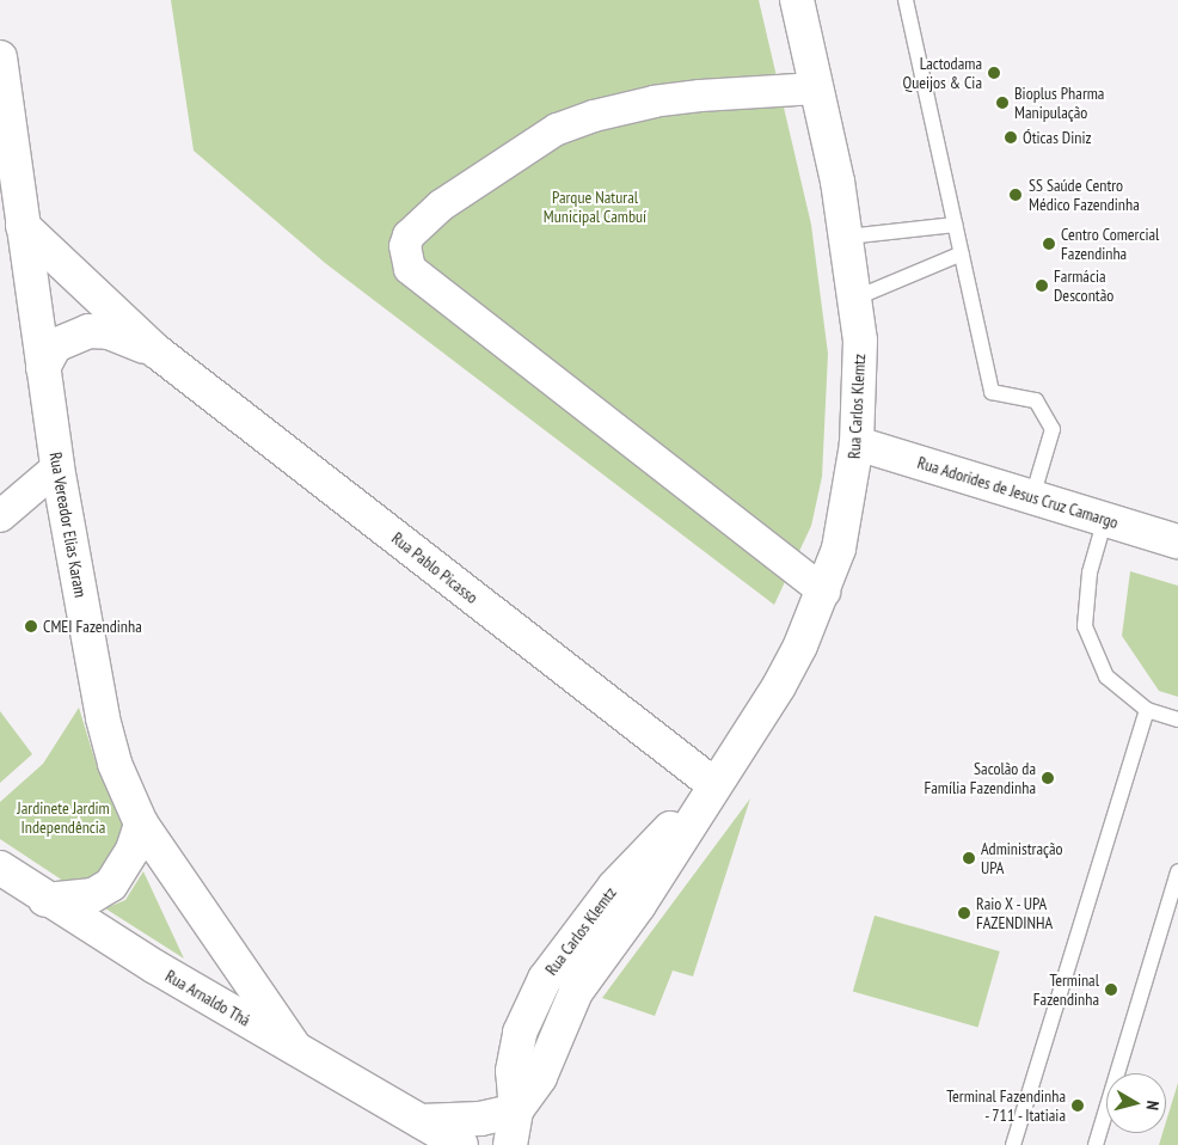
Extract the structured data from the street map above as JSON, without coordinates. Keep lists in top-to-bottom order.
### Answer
{
  "streets": {
    "main road": [
      "Rua Carlos Klemtz",
      "Rua Adorides de Jesus Cruz Camargo",
      "Rua Vereador Elias Karam",
      "Rua Pablo Picasso",
      "Rua Arnaldo Thá"
    ]
  },
  "crossings": [
    ["Rua Carlos Klemtz", "Rua Adorides de Jesus Cruz Camargo"],
    ["Rua Carlos Klemtz", "Rua Pablo Picasso"],
    ["Rua Vereador Elias Karam", "Rua Pablo Picasso"],
    ["Rua Vereador Elias Karam", "Rua Arnaldo Thá"]
  ],
  "parks": ["Parque Natural Municipal Cambuí", "Jardinete Jardim Independência"],
  "places": [
    "Lactodama Queijos & Cia",
    "Bioplus Pharma Manipulação",
    "Óticas Diniz",
    "SS Saúde Centro Médico Fazendinha",
    "Centro Comercial Fazendinha",
    "Farmácia Descontão",
    "CMEI Fazendinha",
    "Sacolão da Família Fazendinha",
    "Administração UPA",
    "Raio X - UPA FAZENDINHA",
    "Terminal Fazendinha",
    "Terminal Fazendinha - 711 - Itatiaia"
  ],
  "north": "right"
}
